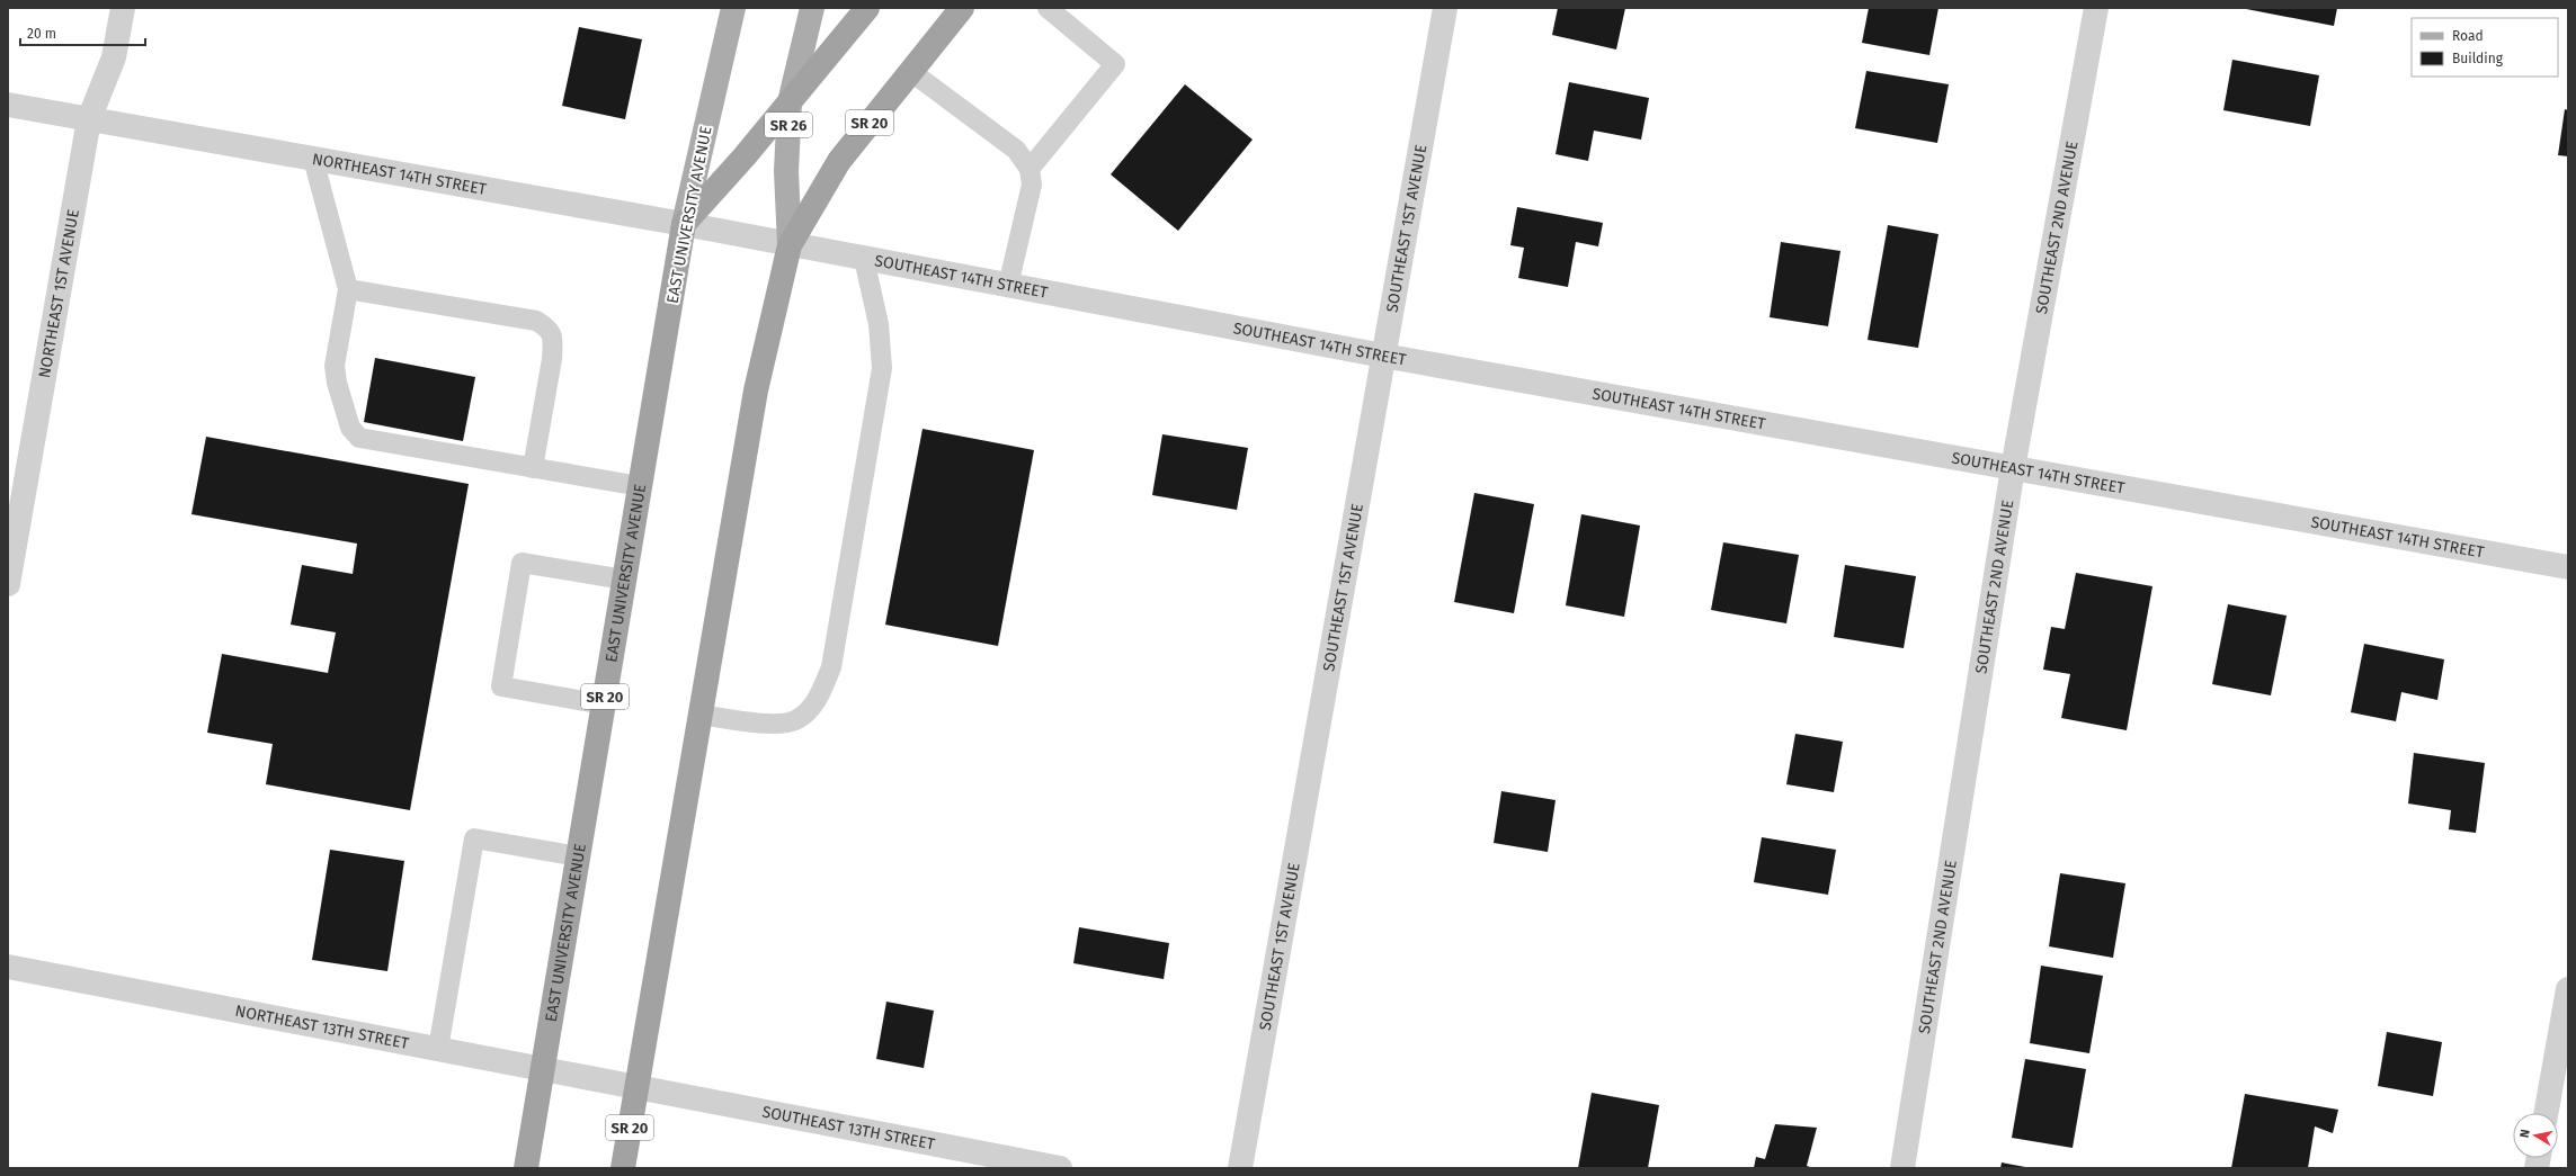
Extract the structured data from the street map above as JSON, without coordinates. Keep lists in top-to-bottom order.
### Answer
{
  "streets": {
    "highway": ["SR 20", "EAST UNIVERSITY AVENUE"],
    "main road": ["SR 26"],
    "street": [
      "NORTHEAST 14TH STREET",
      "SOUTHEAST 1ST AVENUE",
      "SOUTHEAST 2ND AVENUE",
      "SOUTHEAST 14TH STREET",
      "NORTHEAST 1ST AVENUE",
      "NORTHEAST 13TH STREET",
      "SOUTHEAST 13TH STREET"
    ]
  },
  "crossings": [
    ["SR 20", "SR 26"],
    ["SR 20", "NORTHEAST 14TH STREET"],
    ["SR 20", "SOUTHEAST 14TH STREET"],
    ["SR 20", "NORTHEAST 13TH STREET"],
    ["SR 20", "SOUTHEAST 13TH STREET"],
    ["SR 26", "NORTHEAST 14TH STREET"],
    ["SR 26", "SOUTHEAST 14TH STREET"],
    ["NORTHEAST 14TH STREET", "EAST UNIVERSITY AVENUE"],
    ["NORTHEAST 14TH STREET", "SOUTHEAST 14TH STREET"],
    ["NORTHEAST 14TH STREET", "NORTHEAST 1ST AVENUE"],
    ["EAST UNIVERSITY AVENUE", "NORTHEAST 13TH STREET"],
    ["SOUTHEAST 1ST AVENUE", "SOUTHEAST 14TH STREET"],
    ["SOUTHEAST 2ND AVENUE", "SOUTHEAST 14TH STREET"],
    ["NORTHEAST 13TH STREET", "SOUTHEAST 13TH STREET"]
  ],
  "legend": ["Road", "Building"],
  "scale_bar": "20 m",
  "north": "left"
}
